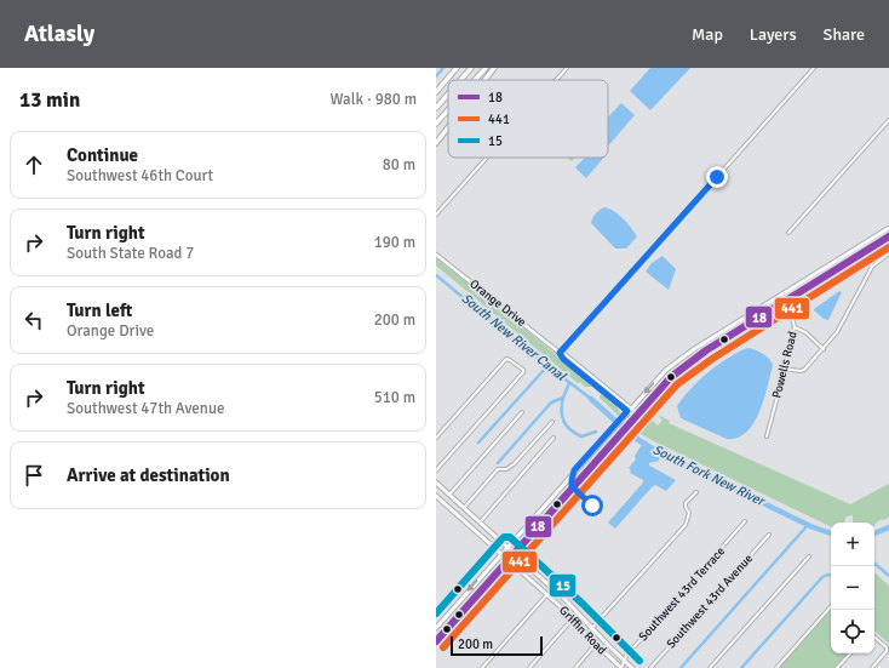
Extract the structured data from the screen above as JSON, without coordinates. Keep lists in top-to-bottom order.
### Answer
{
  "streets": {
    "main road": ["Griffin Road"],
    "street": [
      "Orange Drive",
      "Powells Road",
      "Southwest 43rd Terrace",
      "Southwest 43rd Avenue"
    ]
  },
  "crossings": [
    ["Southwest 43rd Terrace", "Griffin Road"]
  ],
  "water": ["South New River Canal", "South Fork New River"],
  "lines": ["transit line 18", "transit line 441", "transit line 15"],
  "legend": ["18", "441", "15"],
  "scale_bar": "200 m",
  "page": {
    "header": "Atlasly",
    "nav": ["Map", "Layers", "Share"],
    "heading": ["13 min", "Walk · 980 m"],
    "list": [
      ["Continue", "Southwest 46th Court", "80 m"],
      ["Turn right", "South State Road 7", "190 m"],
      ["Turn left", "Orange Drive", "200 m"],
      ["Turn right", "Southwest 47th Avenue", "510 m"],
      "Arrive at destination"
    ],
    "map_buttons": ["+", "−"],
    "scale": "200 m"
  }
}
